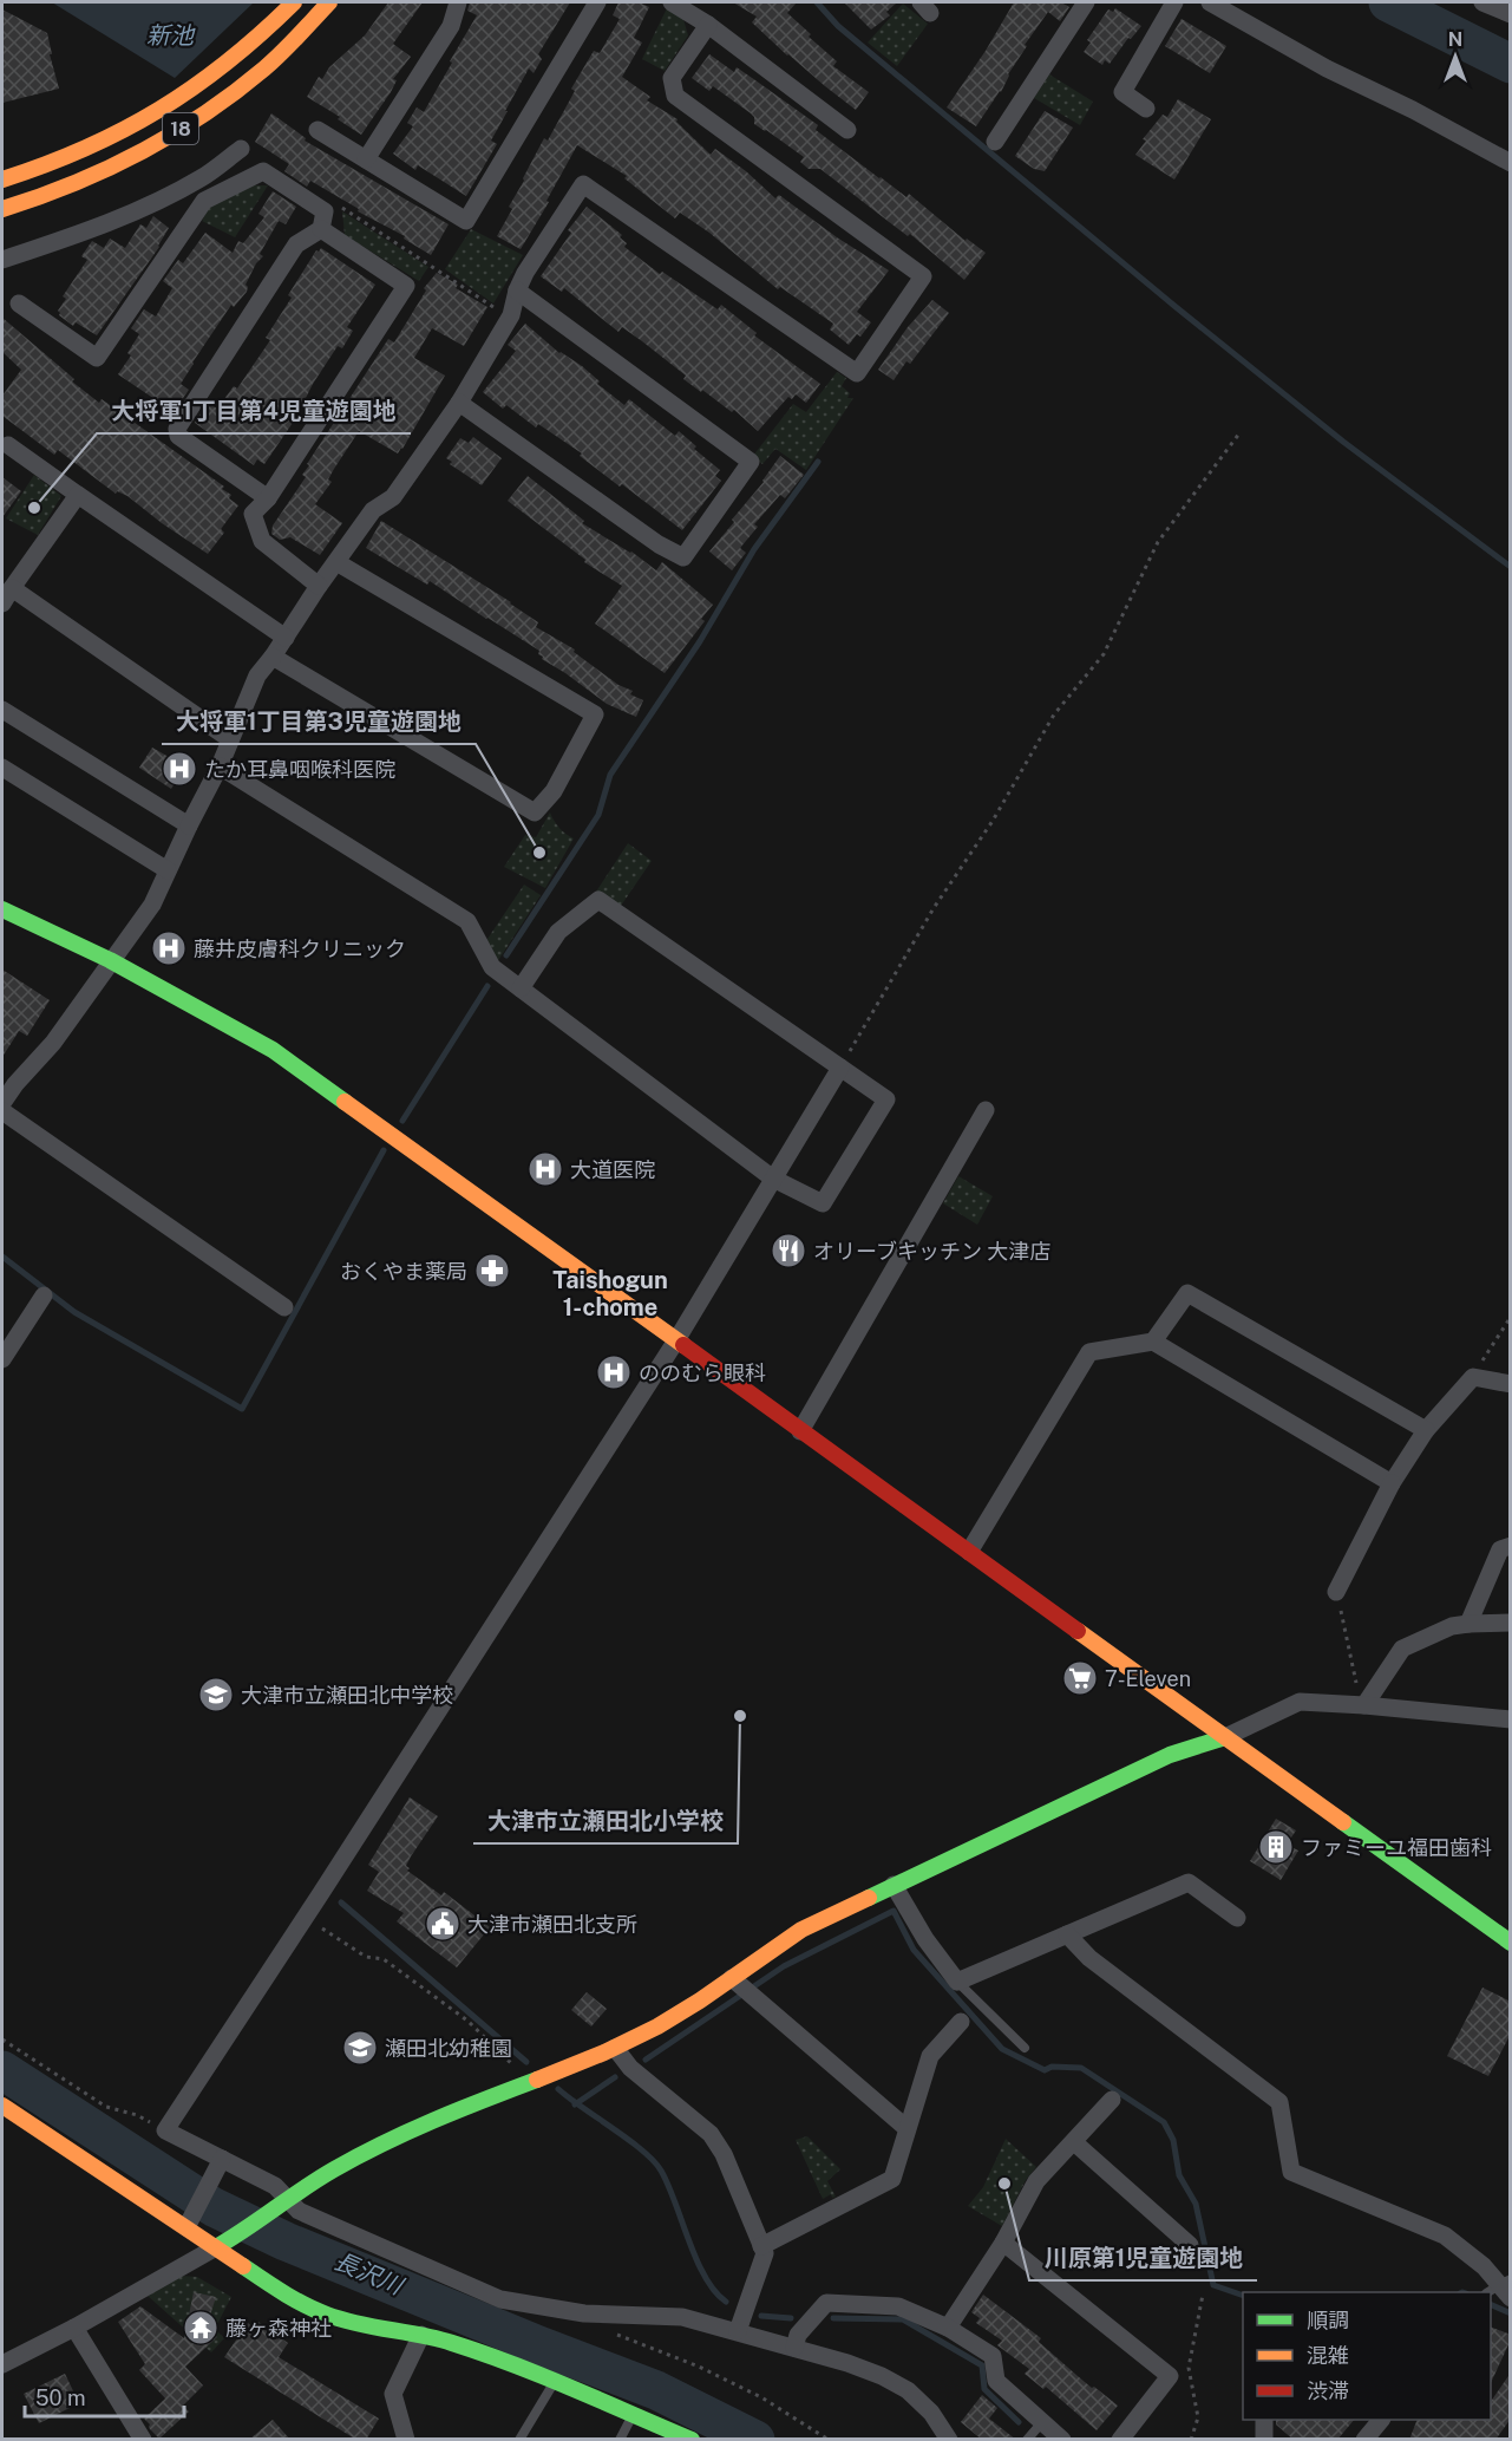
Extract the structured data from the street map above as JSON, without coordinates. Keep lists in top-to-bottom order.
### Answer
{
  "streets": {
    "street": ["18"]
  },
  "districts": ["Taishogun 1-chome"],
  "water": ["新池", "長沢川"],
  "places": {
    "other": [
      "大将軍1丁目第4児童遊園地",
      "大将軍1丁目第3児童遊園地",
      "大津市立瀬田北小学校",
      "川原第1児童遊園地"
    ],
    "hospital": [
      "たか耳鼻咽喉科医院",
      "藤井皮膚科クリニック",
      "大道医院",
      "ののむら眼科"
    ],
    "restaurant": ["オリーブキッチン 大津店"],
    "pharmacy": ["おくやま薬局"],
    "supermarket": ["7-Eleven"],
    "school or university": ["大津市立瀬田北中学校", "瀬田北幼稚園"],
    "building": ["ファミーユ福田歯科"],
    "public building": ["大津市瀬田北支所"],
    "temple": ["藤ヶ森神社"]
  },
  "legend": ["順調", "混雑", "渋滞"],
  "scale_bar": "50 m",
  "north": "top"
}
